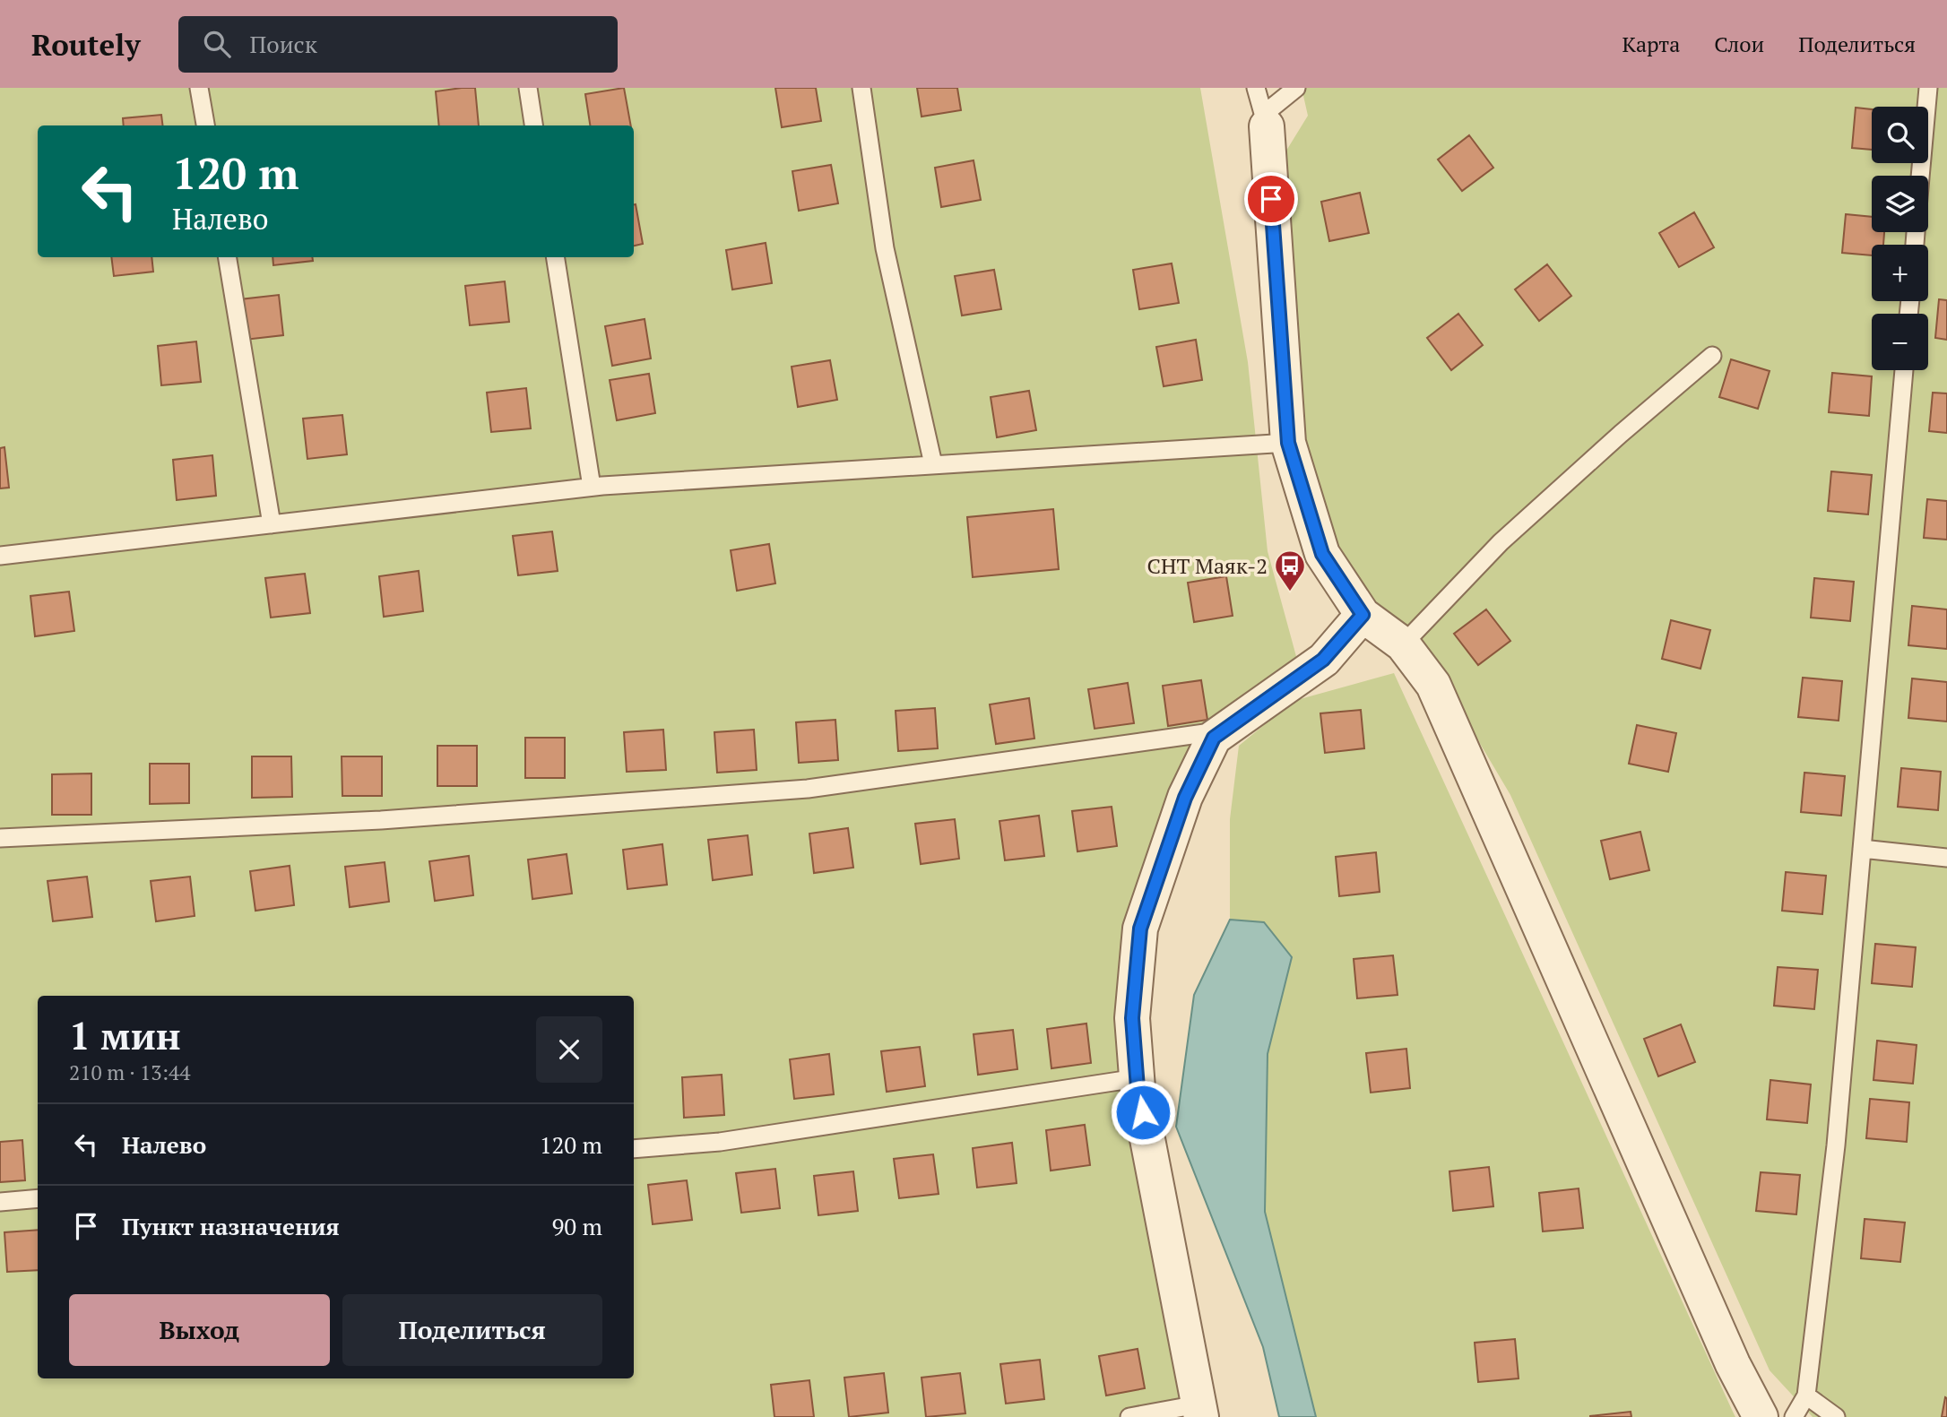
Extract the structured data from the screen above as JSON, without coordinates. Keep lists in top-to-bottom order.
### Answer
{
  "places": {
    "bus stop": ["СНТ Маяк-2"]
  },
  "page": {
    "header": "Routely",
    "search": "Поиск",
    "nav": ["Карта", "Слои", "Поделиться"],
    "map_buttons": ["+", "−"],
    "turn": ["120 m", "Налево"],
    "heading": ["1 мин", "210 m · 13:44"],
    "list": [
      {
        "name": "Налево",
        "value": "120 m"
      },
      {
        "name": "Пункт назначения",
        "value": "90 m"
      }
    ],
    "buttons": ["Выход", "Поделиться"]
  }
}
